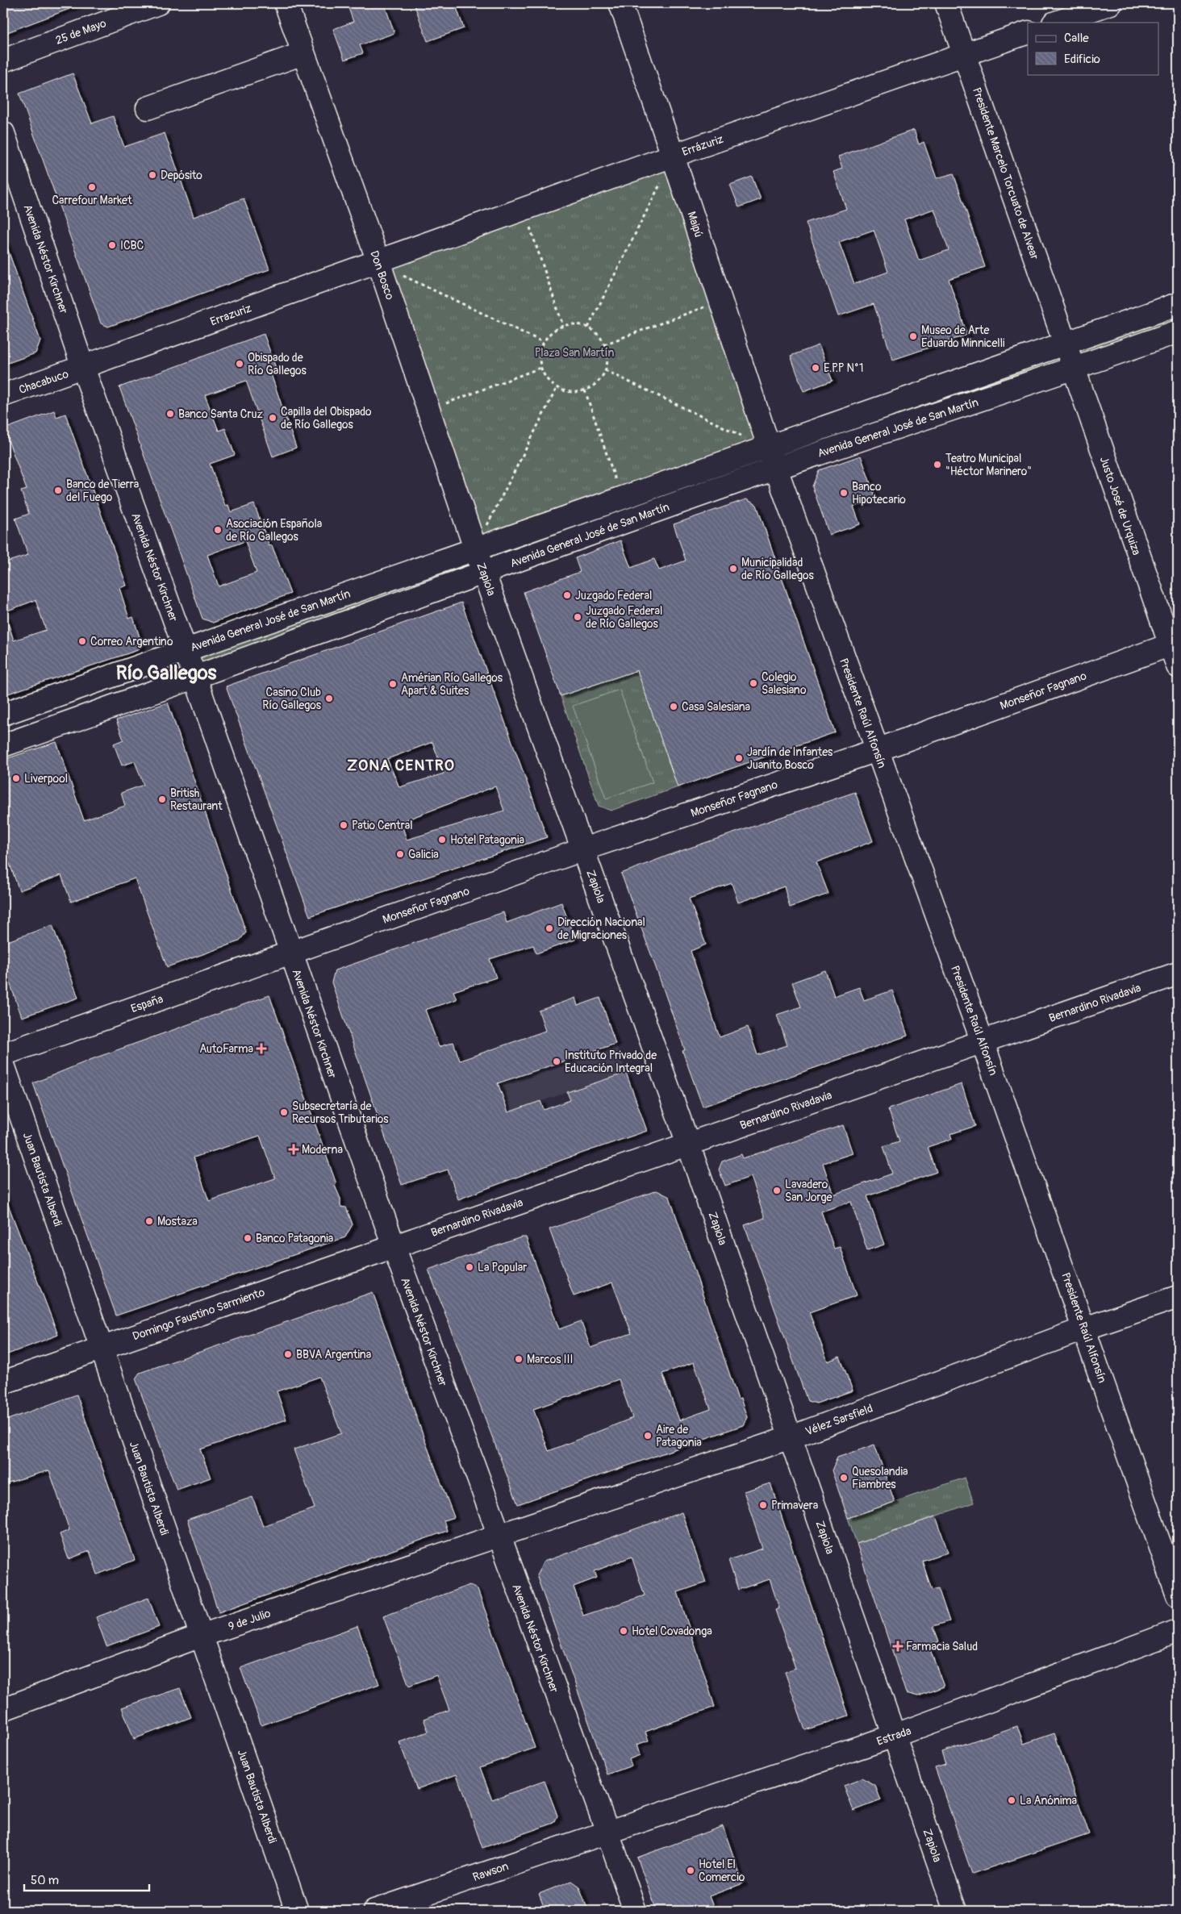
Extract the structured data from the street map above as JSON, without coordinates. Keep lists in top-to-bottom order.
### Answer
{
  "streets": {
    "street": [
      "25 de Mayo",
      "Errázuriz",
      "Presidente Marcelo Torcuato de Alvear",
      "Maipú",
      "Avenida Néstor Kirchner",
      "Don Bosco",
      "Errazuriz",
      "Chacabuco",
      "Avenida General José de San Martín",
      "Justo José de Urquiza",
      "Zapiola",
      "Monseñor Fagnano",
      "Presidente Raúl Alfonsín",
      "Bernardino Rivadavia",
      "España",
      "Juan Bautista Alberdi",
      "Domingo Faustino Sarmiento",
      "Vélez Sarsfield",
      "9 de Julio",
      "Estrada",
      "Rawson"
    ]
  },
  "crossings": [
    ["Errázuriz", "Presidente Marcelo Torcuato de Alvear"],
    ["Errázuriz", "Maipú"],
    ["Errázuriz", "Don Bosco"],
    ["Errázuriz", "Errazuriz"],
    ["Presidente Marcelo Torcuato de Alvear", "Avenida General José de San Martín"],
    ["Presidente Marcelo Torcuato de Alvear", "Justo José de Urquiza"],
    ["Maipú", "Avenida General José de San Martín"],
    ["Maipú", "Presidente Raúl Alfonsín"],
    ["Avenida Néstor Kirchner", "Errazuriz"],
    ["Avenida Néstor Kirchner", "Chacabuco"],
    ["Avenida Néstor Kirchner", "Avenida General José de San Martín"],
    ["Avenida Néstor Kirchner", "Monseñor Fagnano"],
    ["Avenida Néstor Kirchner", "Bernardino Rivadavia"],
    ["Avenida Néstor Kirchner", "España"],
    ["Avenida Néstor Kirchner", "Domingo Faustino Sarmiento"],
    ["Avenida Néstor Kirchner", "Vélez Sarsfield"],
    ["Avenida Néstor Kirchner", "9 de Julio"],
    ["Avenida Néstor Kirchner", "Estrada"],
    ["Avenida Néstor Kirchner", "Rawson"],
    ["Don Bosco", "Errazuriz"],
    ["Don Bosco", "Avenida General José de San Martín"],
    ["Don Bosco", "Zapiola"],
    ["Errazuriz", "Chacabuco"],
    ["Avenida General José de San Martín", "Justo José de Urquiza"],
    ["Avenida General José de San Martín", "Zapiola"],
    ["Avenida General José de San Martín", "Presidente Raúl Alfonsín"],
    ["Justo José de Urquiza", "Monseñor Fagnano"],
    ["Zapiola", "Monseñor Fagnano"],
    ["Zapiola", "Bernardino Rivadavia"],
    ["Zapiola", "Vélez Sarsfield"],
    ["Zapiola", "Estrada"],
    ["Monseñor Fagnano", "Presidente Raúl Alfonsín"],
    ["Monseñor Fagnano", "España"],
    ["Presidente Raúl Alfonsín", "Bernardino Rivadavia"],
    ["Presidente Raúl Alfonsín", "Vélez Sarsfield"],
    ["Bernardino Rivadavia", "Domingo Faustino Sarmiento"],
    ["Juan Bautista Alberdi", "Domingo Faustino Sarmiento"],
    ["Juan Bautista Alberdi", "9 de Julio"],
    ["Vélez Sarsfield", "9 de Julio"],
    ["Estrada", "Rawson"]
  ],
  "districts": ["Río Gallegos", "ZONA CENTRO"],
  "parks": ["Plaza San Martín"],
  "places": {
    "other": [
      "Depósito",
      "Carrefour Market",
      "ICBC",
      "Museo de Arte Eduardo Minnicelli",
      "Obispado de Río Gallegos",
      "E.P.P N°1",
      "Banco Santa Cruz",
      "Capilla del Obispado de Río Gallegos",
      "Teatro Municipal \"Héctor Marinero\"",
      "Banco de Tierra del Fuego",
      "Banco Hipotecario",
      "Asociación Española de Río Gallegos",
      "Municipalidad de Río Gallegos",
      "Juzgado Federal",
      "Juzgado Federal de Río Gallegos",
      "Correo Argentino",
      "Colegio Salesiano",
      "Amérian Río Gallegos Apart & Suites",
      "Casino Club Río Gallegos",
      "Casa Salesiana",
      "Jardín de Infantes Juanito Bosco",
      "Liverpool",
      "British Restaurant",
      "Patio Central",
      "Hotel Patagonia",
      "Galicia",
      "Dirección Nacional de Migraciones",
      "Instituto Privado de Educación Integral",
      "Subsecretaría de Recursos Tributarios",
      "Lavadero San Jorge",
      "Mostaza",
      "Banco Patagonia",
      "La Popular",
      "BBVA Argentina",
      "Marcos III",
      "Aire de Patagonia",
      "Quesolandia Fiambres",
      "Primavera",
      "Hotel Covadonga",
      "La Anónima",
      "Hotel El Comercio"
    ],
    "health": ["AutoFarma", "Moderna", "Farmacia Salud"]
  },
  "legend": ["Calle", "Edificio"],
  "scale_bar": "50 m"
}
